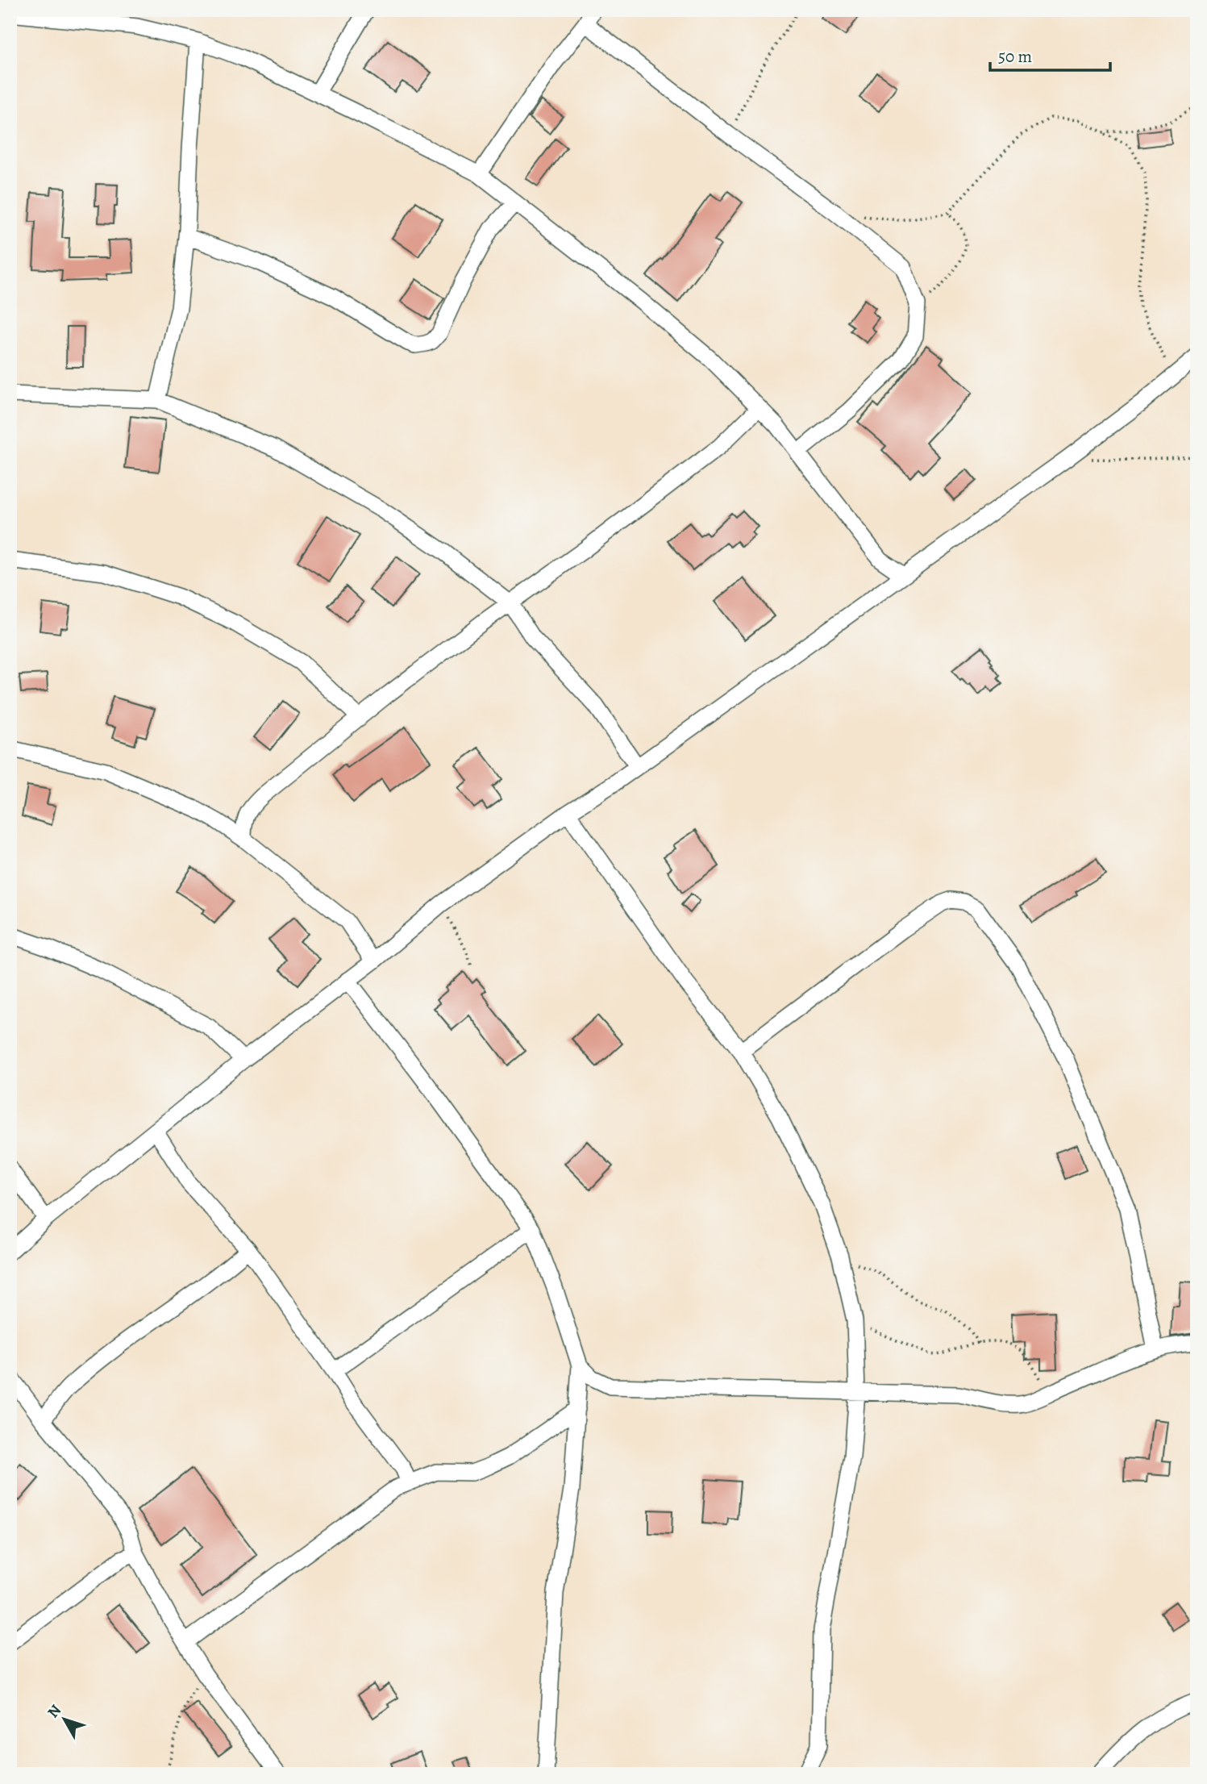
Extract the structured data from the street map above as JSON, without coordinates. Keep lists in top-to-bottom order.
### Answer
{
  "scale_bar": "50 m",
  "north": "top left"
}
